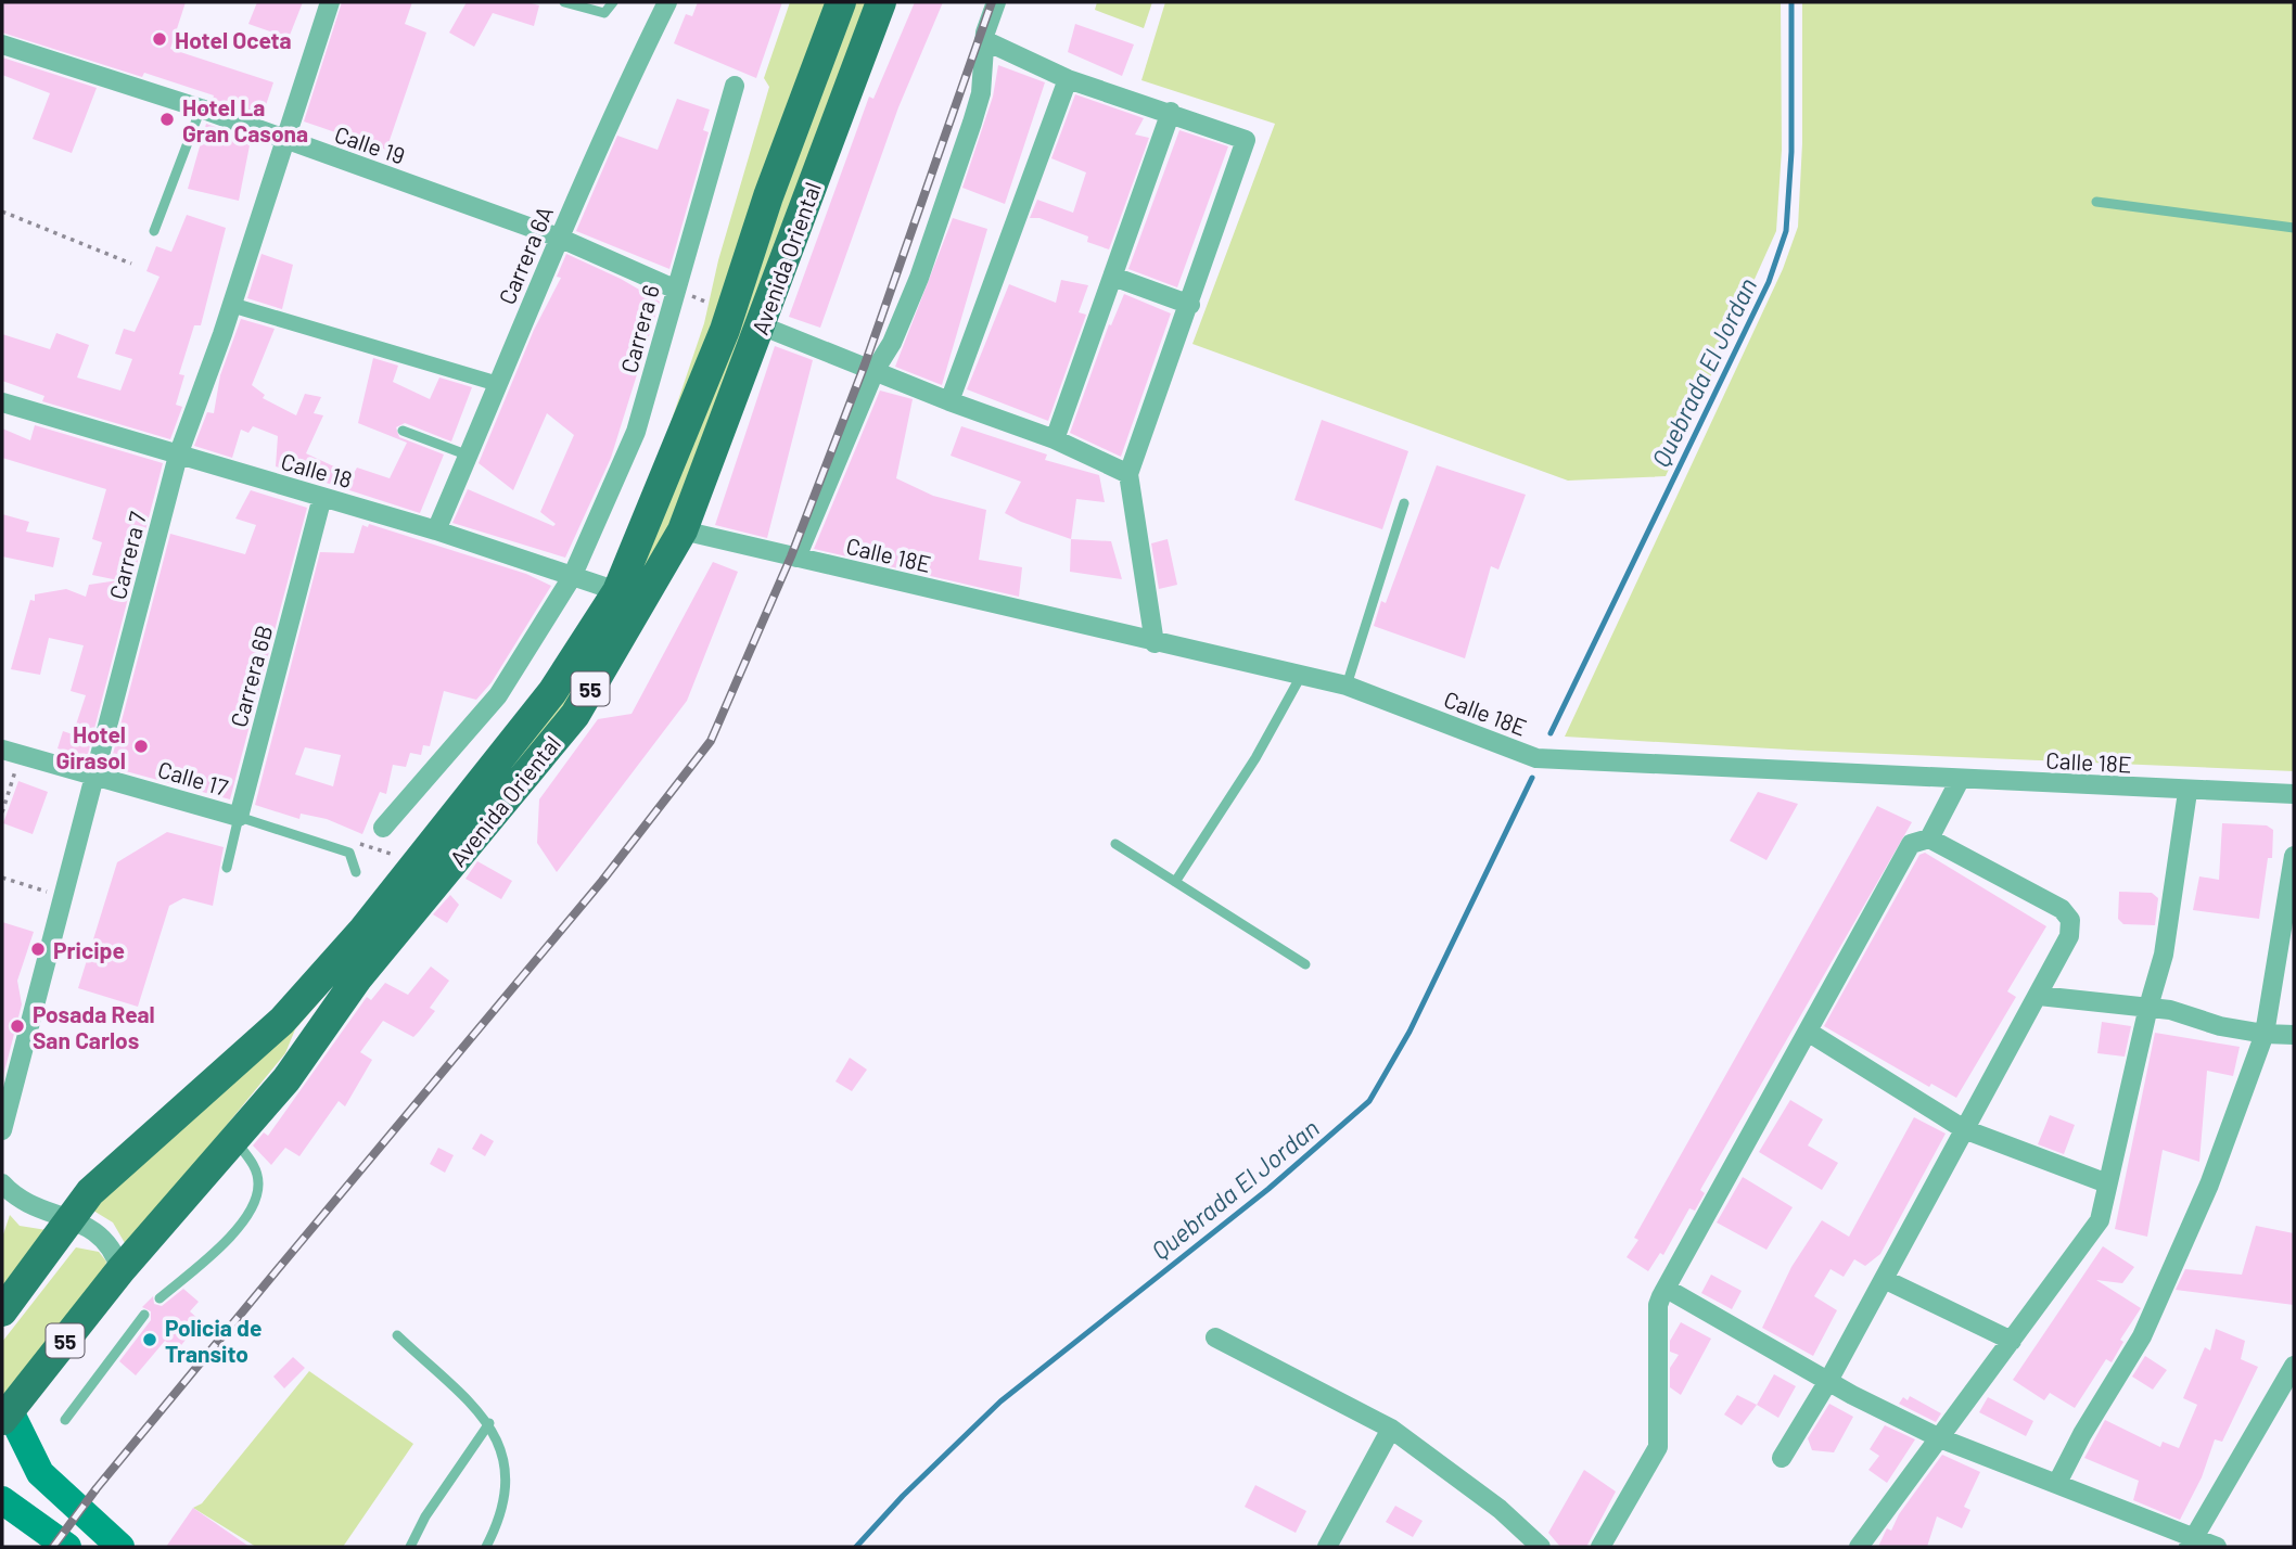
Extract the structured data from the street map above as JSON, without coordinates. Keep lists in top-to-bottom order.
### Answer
{
  "streets": {
    "main road": ["Avenida Oriental", "55"],
    "street": [
      "Calle 19",
      "Carrera 6A",
      "Carrera 6",
      "Calle 18",
      "Calle 18E",
      "Carrera 7",
      "Carrera 6B",
      "Calle 17"
    ]
  },
  "crossings": [
    ["Calle 19", "Carrera 6A"],
    ["Calle 19", "Carrera 6"],
    ["Calle 19", "Carrera 7"],
    ["Carrera 6A", "Calle 18"],
    ["Avenida Oriental", "Calle 18"],
    ["Avenida Oriental", "Calle 18E"],
    ["Carrera 6", "Calle 18"],
    ["Calle 18", "Carrera 7"],
    ["Calle 18", "Carrera 6B"],
    ["Carrera 7", "Calle 17"],
    ["Carrera 6B", "Calle 17"]
  ],
  "water": ["Quebrada El Jordan"],
  "places": [
    "Hotel Oceta",
    "Hotel La Gran Casona",
    "Hotel Girasol",
    "Pricipe",
    "Posada Real San Carlos",
    "Policia de Transito"
  ]
}
